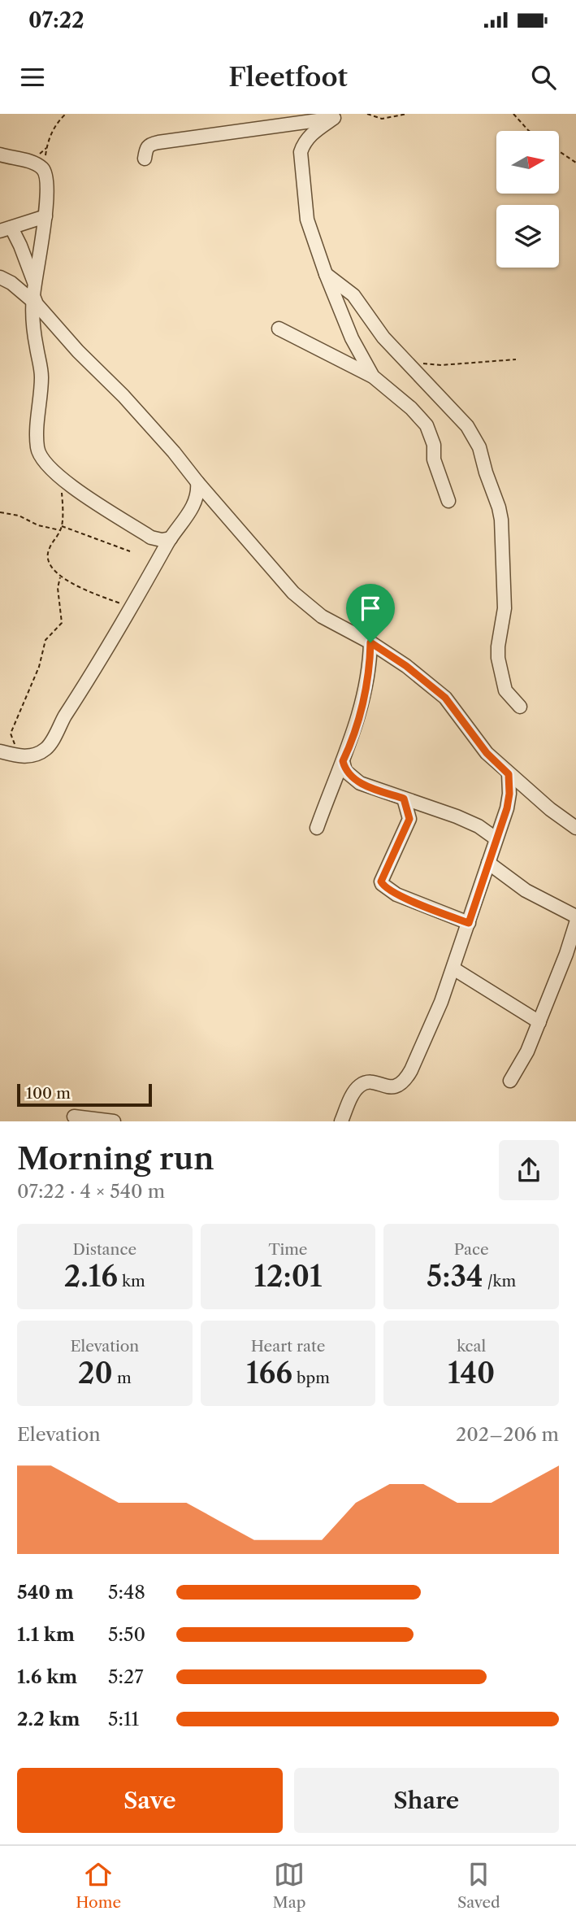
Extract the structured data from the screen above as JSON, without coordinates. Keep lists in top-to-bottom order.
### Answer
{
  "scale_bar": "100 m",
  "north": "right",
  "page": {
    "status": "07:22",
    "header": "Fleetfoot",
    "scale": "100 m",
    "heading": ["Morning run", "07:22 · 4 × 540 m"],
    "stats": [
      ["Distance", "2.16 km"],
      ["Time", "12:01"],
      ["Pace", "5:34 /km"],
      ["Elevation", "20 m"],
      ["Heart rate", "166 bpm"],
      ["kcal", "140"]
    ],
    "chart": ["Elevation", "202–206 m"],
    "list": [
      {
        "name": "540 m",
        "note": "5:48"
      },
      {
        "name": "1.1 km",
        "note": "5:50"
      },
      {
        "name": "1.6 km",
        "note": "5:27"
      },
      {
        "name": "2.2 km",
        "note": "5:11"
      }
    ],
    "buttons": ["Save", "Share"],
    "tabs": ["Home", "Map", "Saved"]
  }
}
